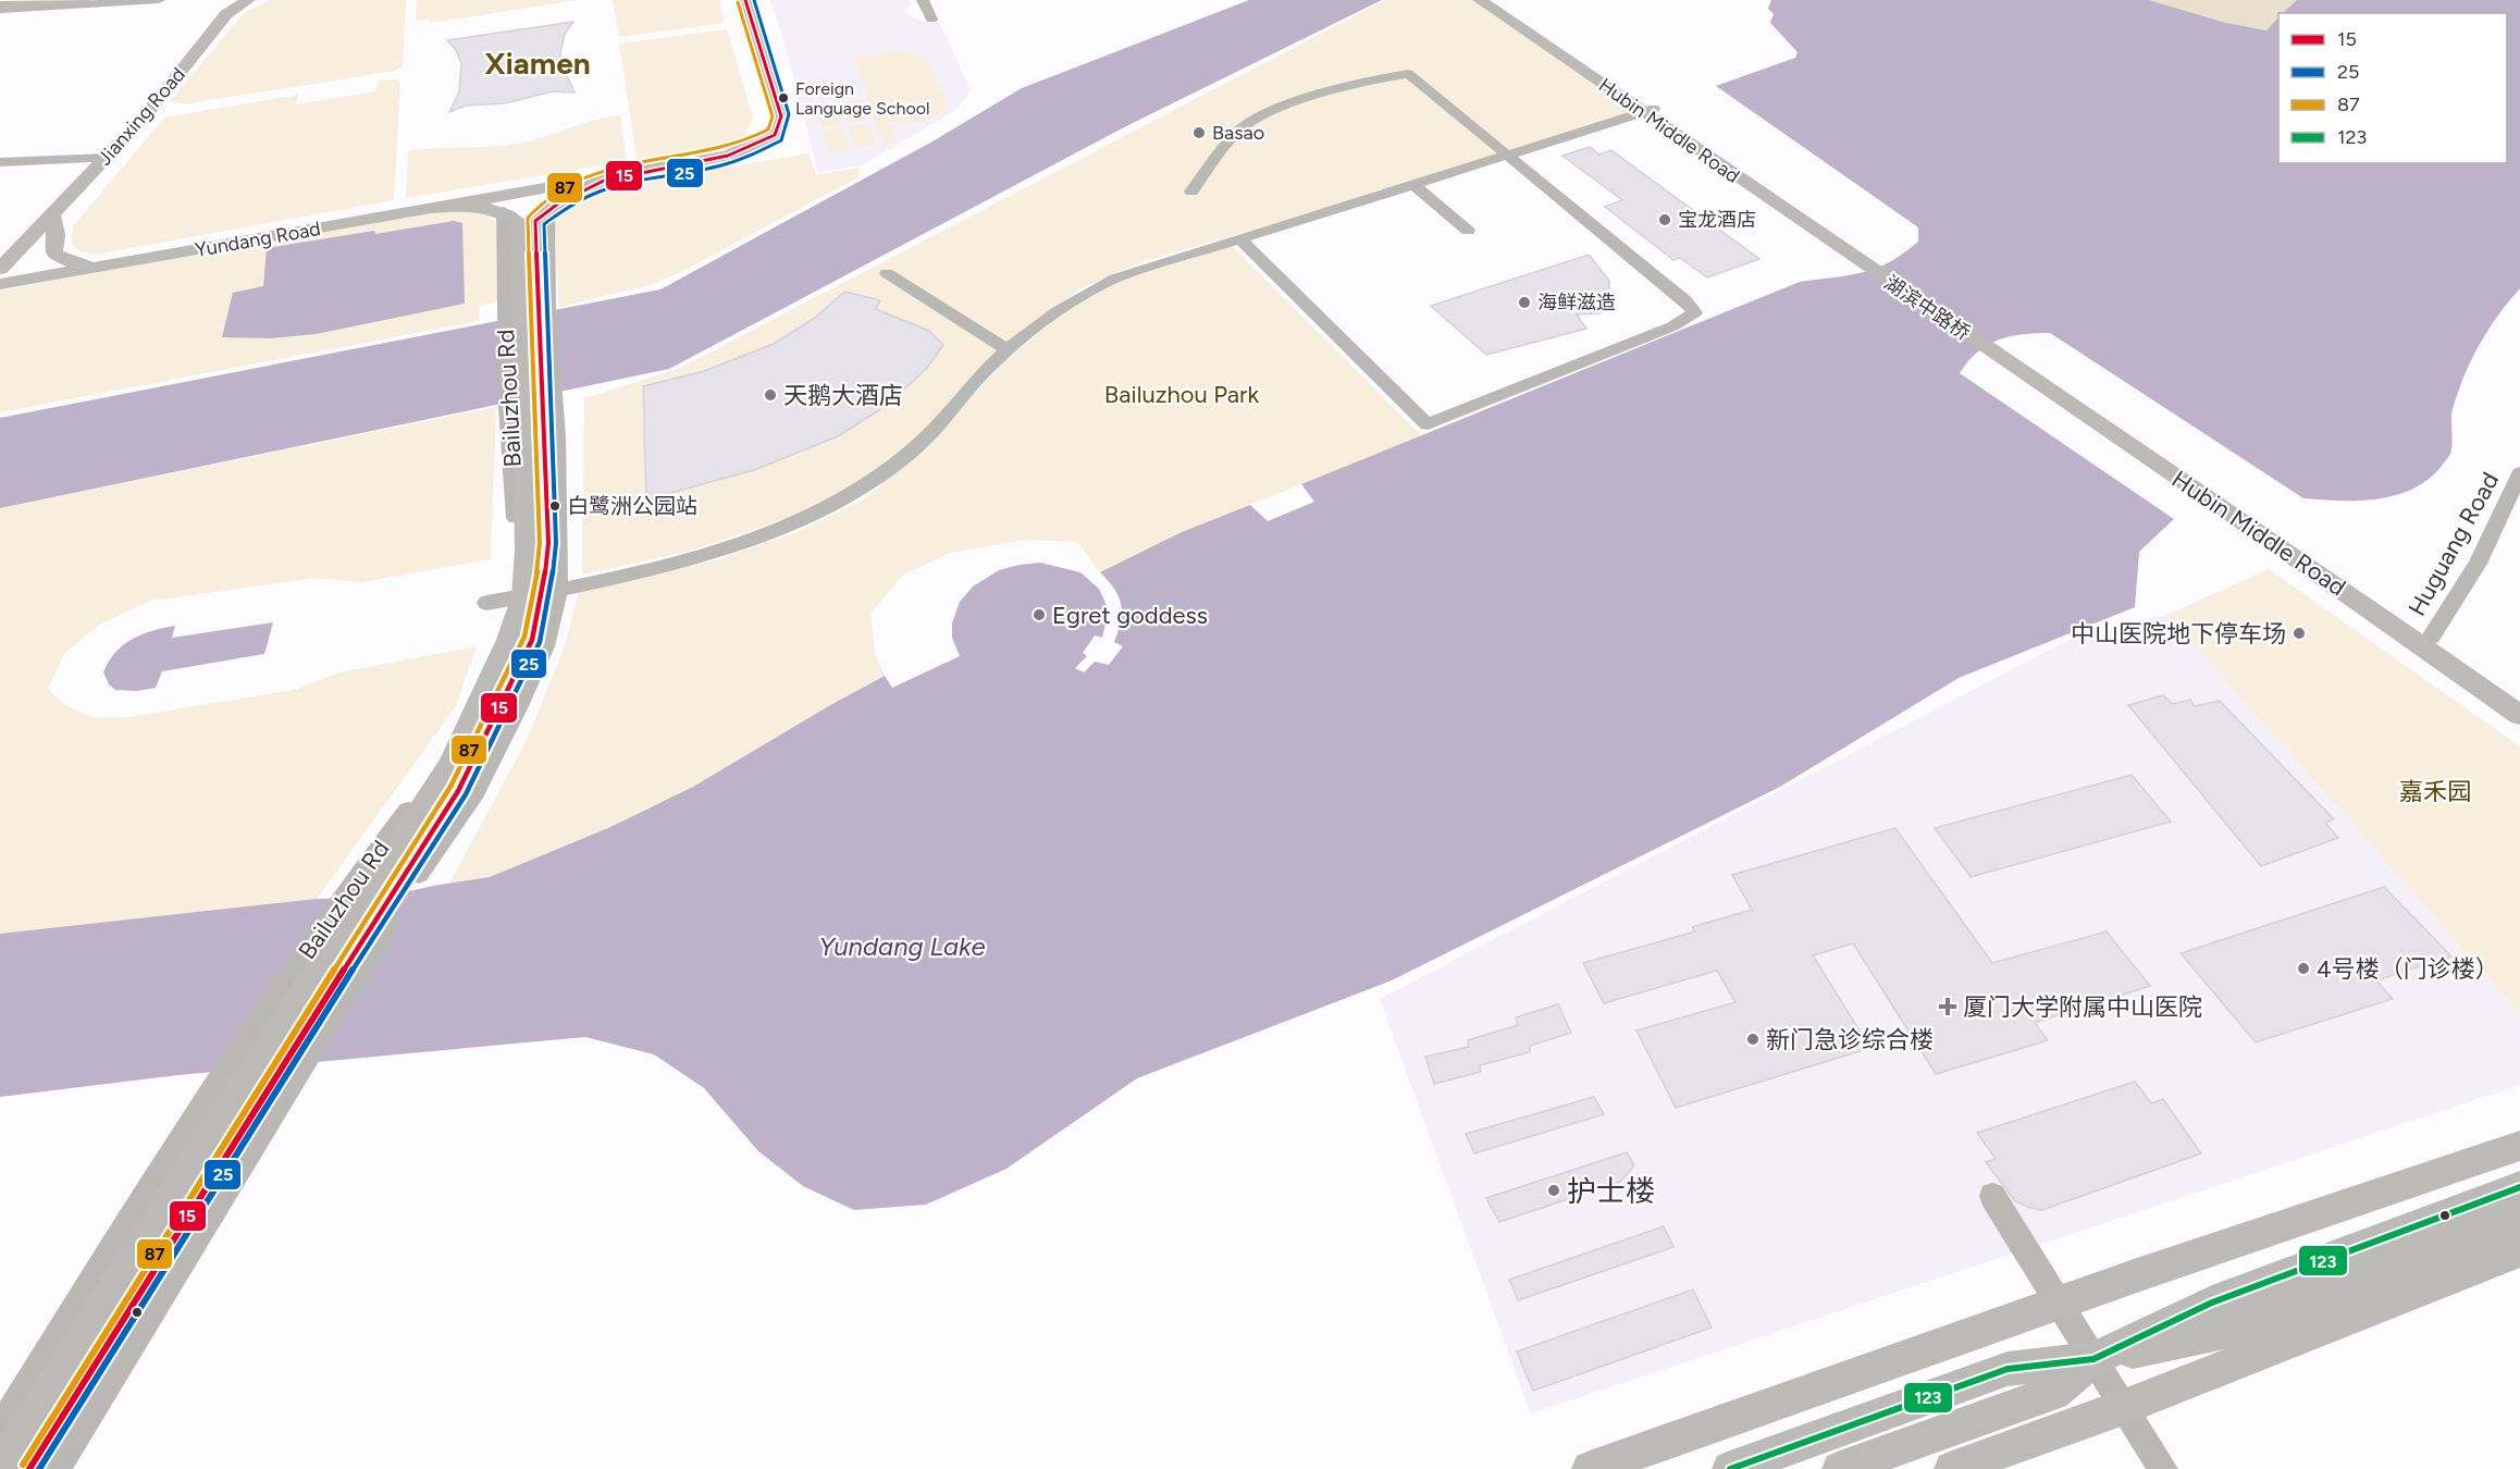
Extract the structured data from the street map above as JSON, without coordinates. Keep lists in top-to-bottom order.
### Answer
{
  "streets": {
    "main road": [
      "Jianxing Road",
      "Hubin Middle Road",
      "Yundang Road",
      "湖滨中路桥",
      "Bailuzhou Rd"
    ],
    "street": ["Huguang Road"]
  },
  "crossings": [
    ["Hubin Middle Road", "湖滨中路桥"],
    ["Hubin Middle Road", "Huguang Road"]
  ],
  "districts": ["Xiamen"],
  "water": ["Yundang Lake"],
  "parks": ["Bailuzhou Park", "嘉禾园"],
  "places": {
    "other": [
      "Foreign Language School",
      "Basao",
      "宝龙酒店",
      "海鲜滋造",
      "天鹅大酒店",
      "白鹭洲公园站",
      "Egret goddess",
      "中山医院地下停车场",
      "4号楼（门诊楼）",
      "新门急诊综合楼",
      "护士楼"
    ],
    "health": ["厦门大学附属中山医院"]
  },
  "lines": [
    "transit line 15",
    "transit line 25",
    "transit line 87",
    "transit line 123"
  ],
  "legend": [
    "15",
    "25",
    "87",
    "123"
  ]
}
